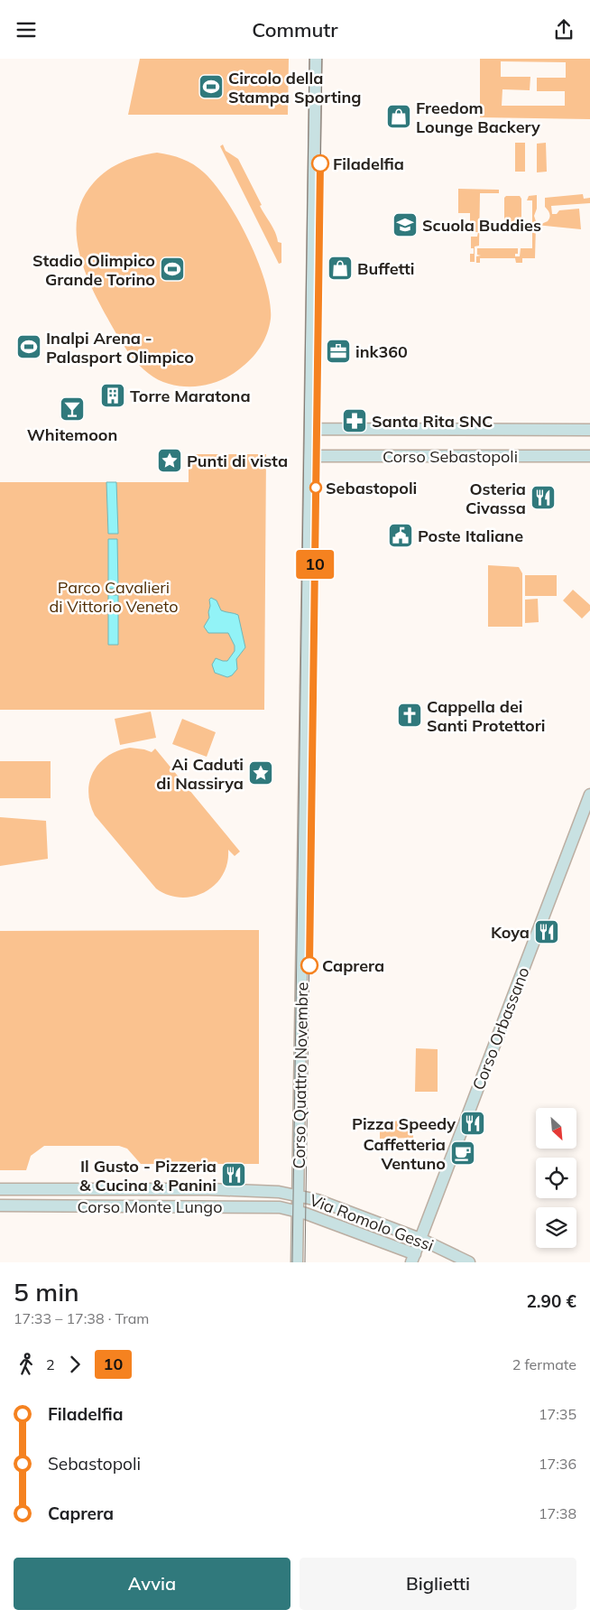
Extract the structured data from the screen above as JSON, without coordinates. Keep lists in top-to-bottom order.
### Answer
{
  "streets": {
    "main road": [
      "Corso Sebastopoli",
      "Corso Orbassano",
      "Corso Quattro Novembre",
      "Corso Monte Lungo",
      "Via Romolo Gessi"
    ]
  },
  "crossings": [
    ["Corso Sebastopoli", "Corso Quattro Novembre"],
    ["Corso Orbassano", "Via Romolo Gessi"],
    ["Corso Quattro Novembre", "Corso Monte Lungo"],
    ["Corso Quattro Novembre", "Via Romolo Gessi"],
    ["Corso Monte Lungo", "Via Romolo Gessi"]
  ],
  "parks": ["Parco Cavalieri di Vittorio Veneto"],
  "places": {
    "sports": ["Circolo della Stampa Sporting", "Stadio Olimpico Grande Torino", "Inalpi Arena - Palasport Olimpico"],
    "shop": ["Freedom Lounge Backery", "Buffetti"],
    "other": ["Filadelfia", "Sebastopoli", "Caprera"],
    "school or university": ["Scuola Buddies"],
    "office": ["ink360"],
    "building": ["Torre Maratona"],
    "bar": ["Whitemoon"],
    "pharmacy": ["Santa Rita SNC"],
    "place": ["Punti di vista", "Ai Caduti di Nassirya"],
    "restaurant": [
      "Osteria Civassa",
      "Koya",
      "Pizza Speedy",
      "Il Gusto - Pizzeria & Cucina & Panini"
    ],
    "public building": ["Poste Italiane"],
    "church": ["Cappella dei Santi Protettori"],
    "cafe": ["Caffetteria Ventuno"]
  },
  "lines": ["tram line 10"],
  "north": "bottom right",
  "page": {
    "header": "Commutr",
    "on_map": "10",
    "heading": ["5 min", "17:33 – 17:38 · Tram", "2.90 €"],
    "legs": ["2", "10", "2 fermate"],
    "list": [
      {
        "name": "Filadelfia",
        "value": "17:35"
      },
      {
        "name": "Sebastopoli",
        "value": "17:36"
      },
      {
        "name": "Caprera",
        "value": "17:38"
      }
    ],
    "buttons": ["Avvia", "Biglietti"]
  }
}
